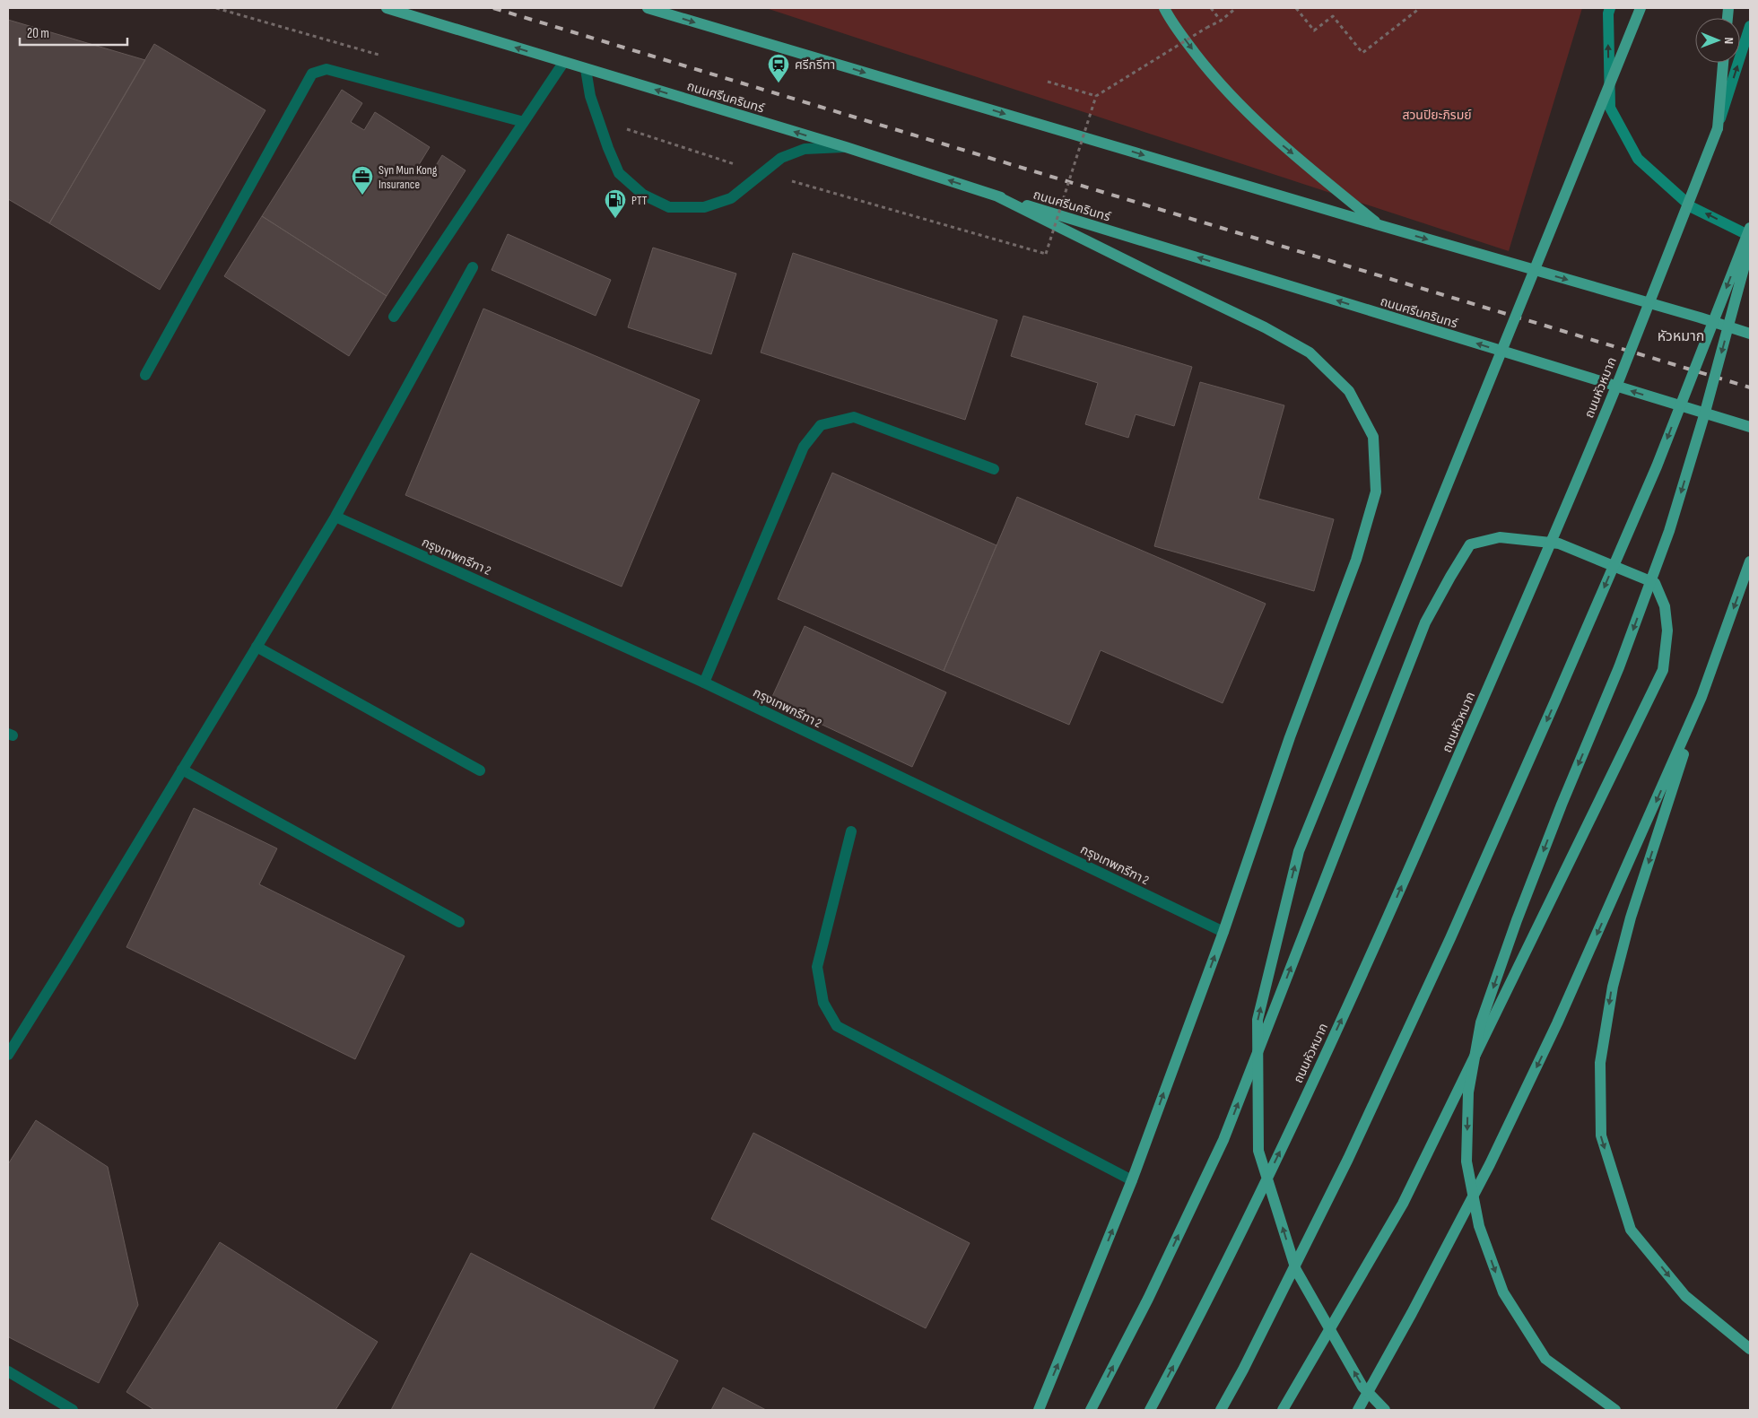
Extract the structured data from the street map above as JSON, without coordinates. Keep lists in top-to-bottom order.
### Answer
{
  "streets": {
    "main road": ["ถนนศรีนครินทร์", "ถนนหัวหมาก"],
    "street": ["กรุงเทพกรีฑา 2"]
  },
  "districts": ["หัวหมาก"],
  "parks": ["สวนปิยะภิรมย์"],
  "places": {
    "station": ["ศรีกรีฑา"],
    "office": ["Syn Mun Kong Insurance"],
    "fuel station": ["PTT"]
  },
  "scale_bar": "20 m",
  "north": "right"
}
